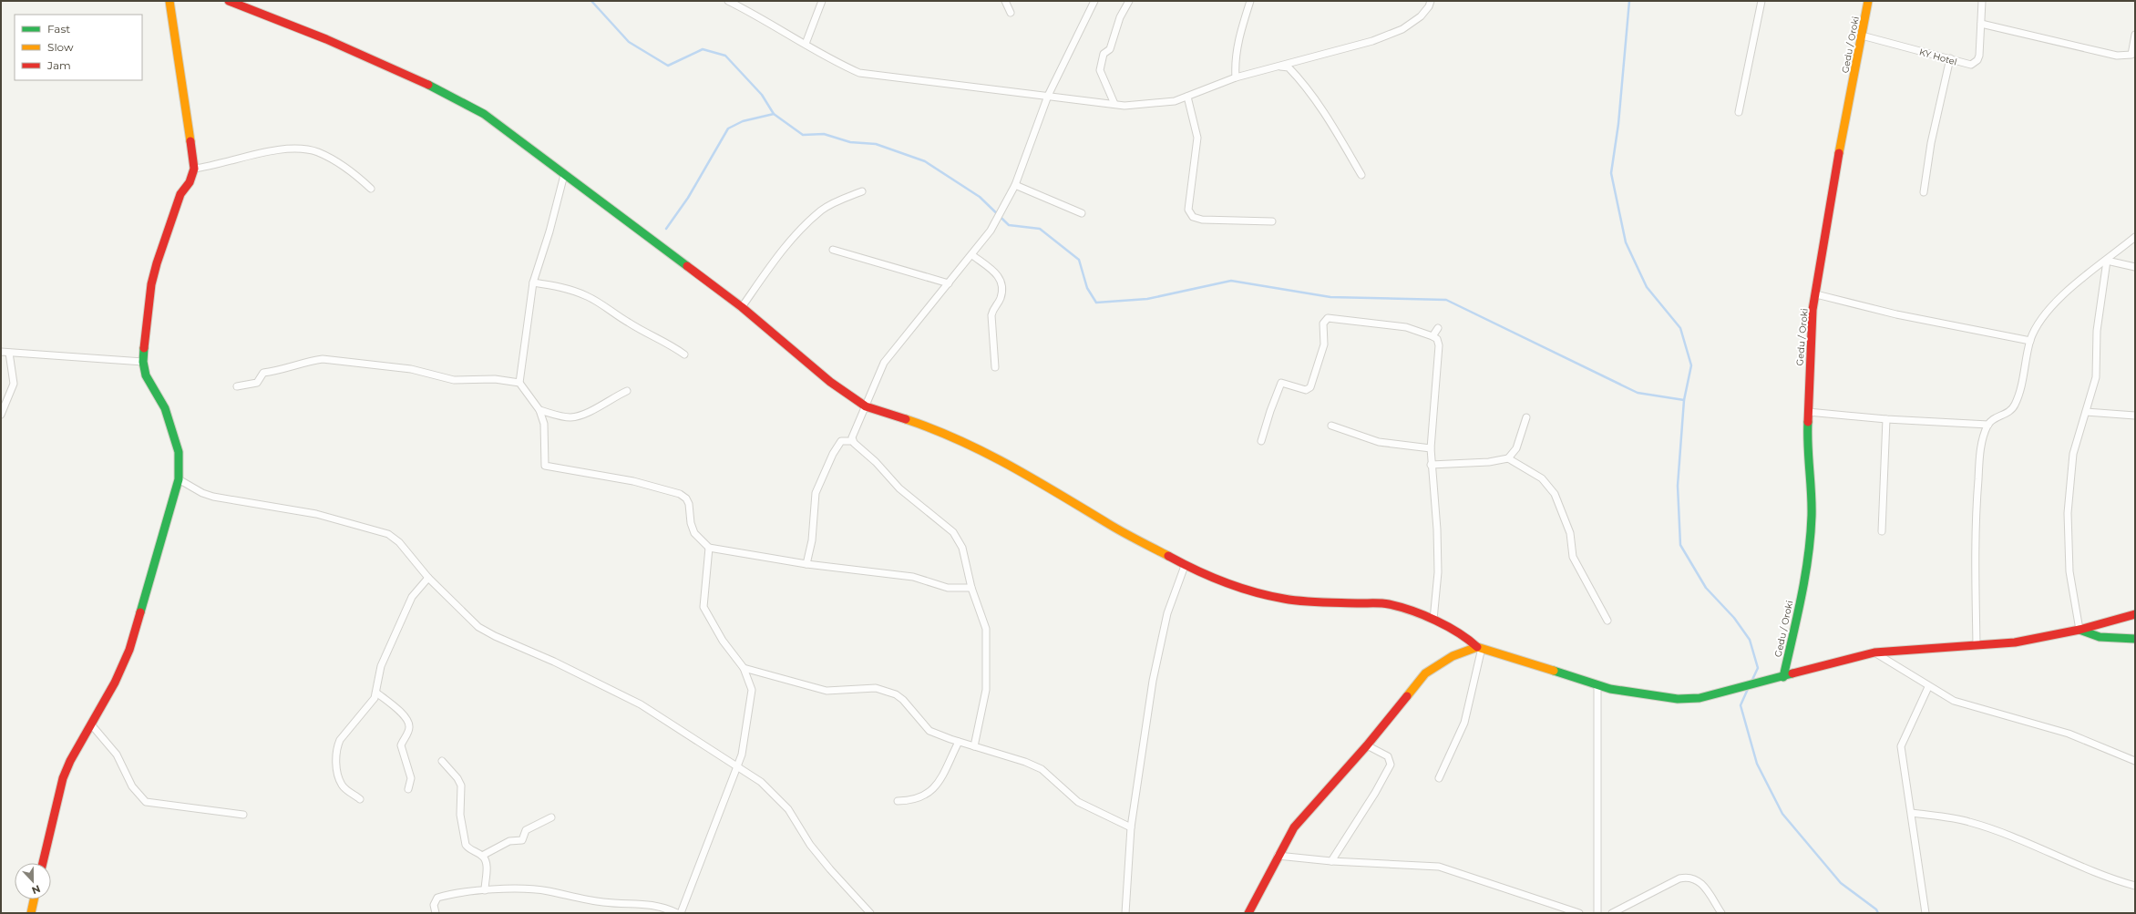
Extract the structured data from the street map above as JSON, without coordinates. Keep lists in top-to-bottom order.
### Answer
{
  "streets": {
    "street": ["Gedu / Oroki", "KY Hotel"]
  },
  "crossings": [
    ["Gedu / Oroki", "KY Hotel"]
  ],
  "legend": ["Fast", "Slow", "Jam"],
  "north": "bottom"
}
